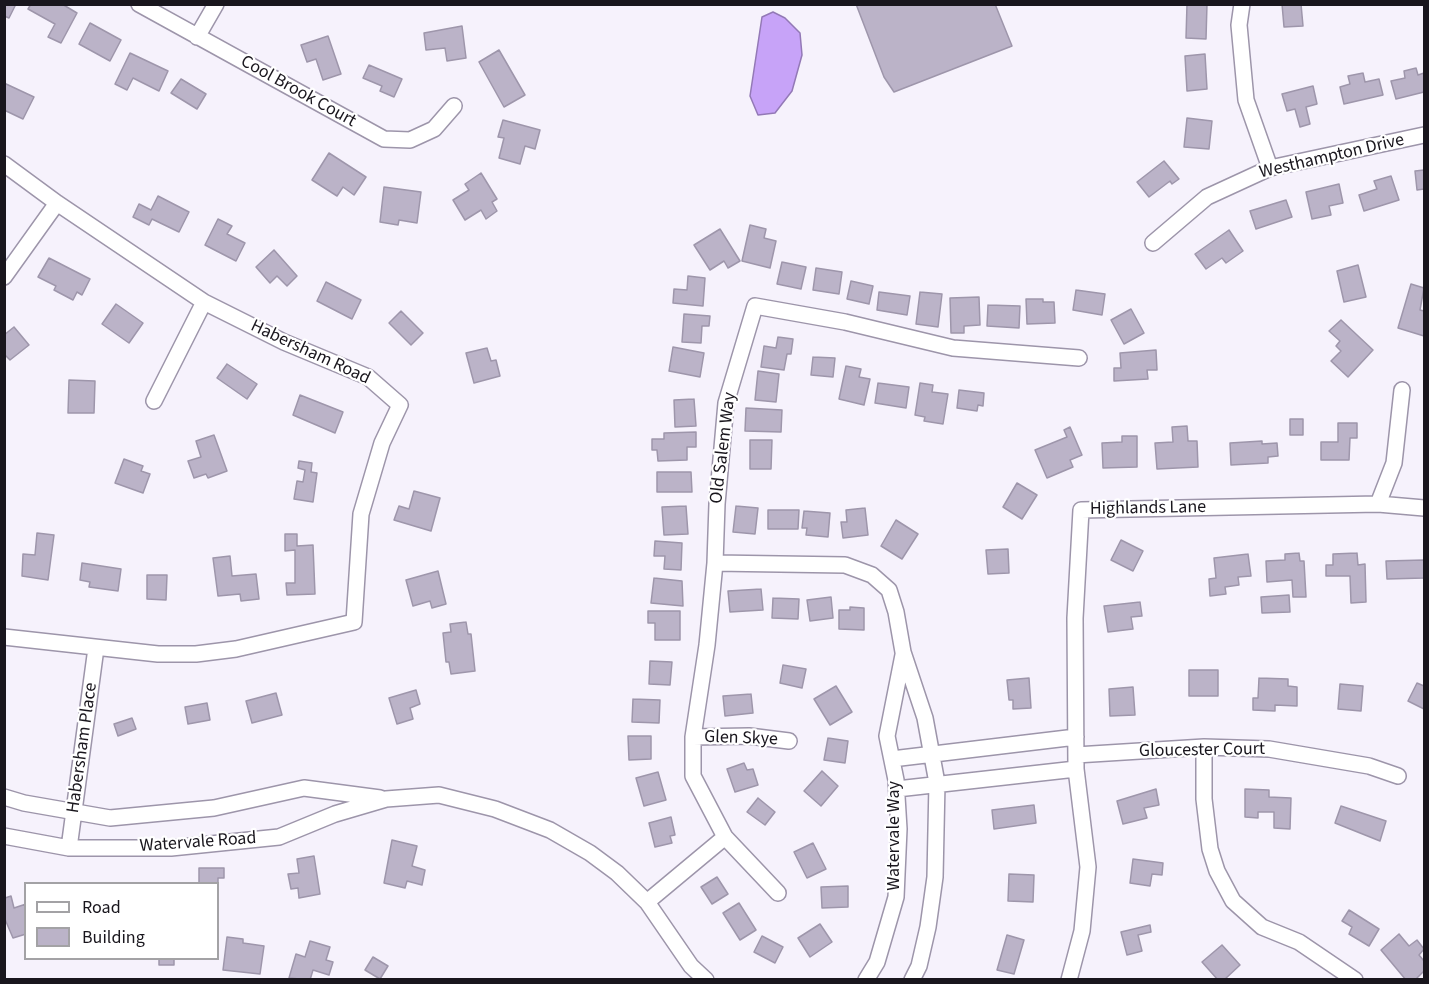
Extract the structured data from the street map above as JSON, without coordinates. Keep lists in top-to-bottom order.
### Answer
{
  "streets": {
    "street": [
      "Cool Brook Court",
      "Westhampton Drive",
      "Habersham Road",
      "Old Salem Way",
      "Highlands Lane",
      "Glen Skye",
      "Habersham Place",
      "Gloucester Court",
      "Watervale Way",
      "Watervale Road"
    ]
  },
  "crossings": [
    ["Habersham Road", "Habersham Place"],
    ["Old Salem Way", "Glen Skye"],
    ["Old Salem Way", "Watervale Way"],
    ["Highlands Lane", "Gloucester Court"],
    ["Habersham Place", "Watervale Road"],
    ["Gloucester Court", "Watervale Way"]
  ],
  "legend": ["Road", "Building"]
}
